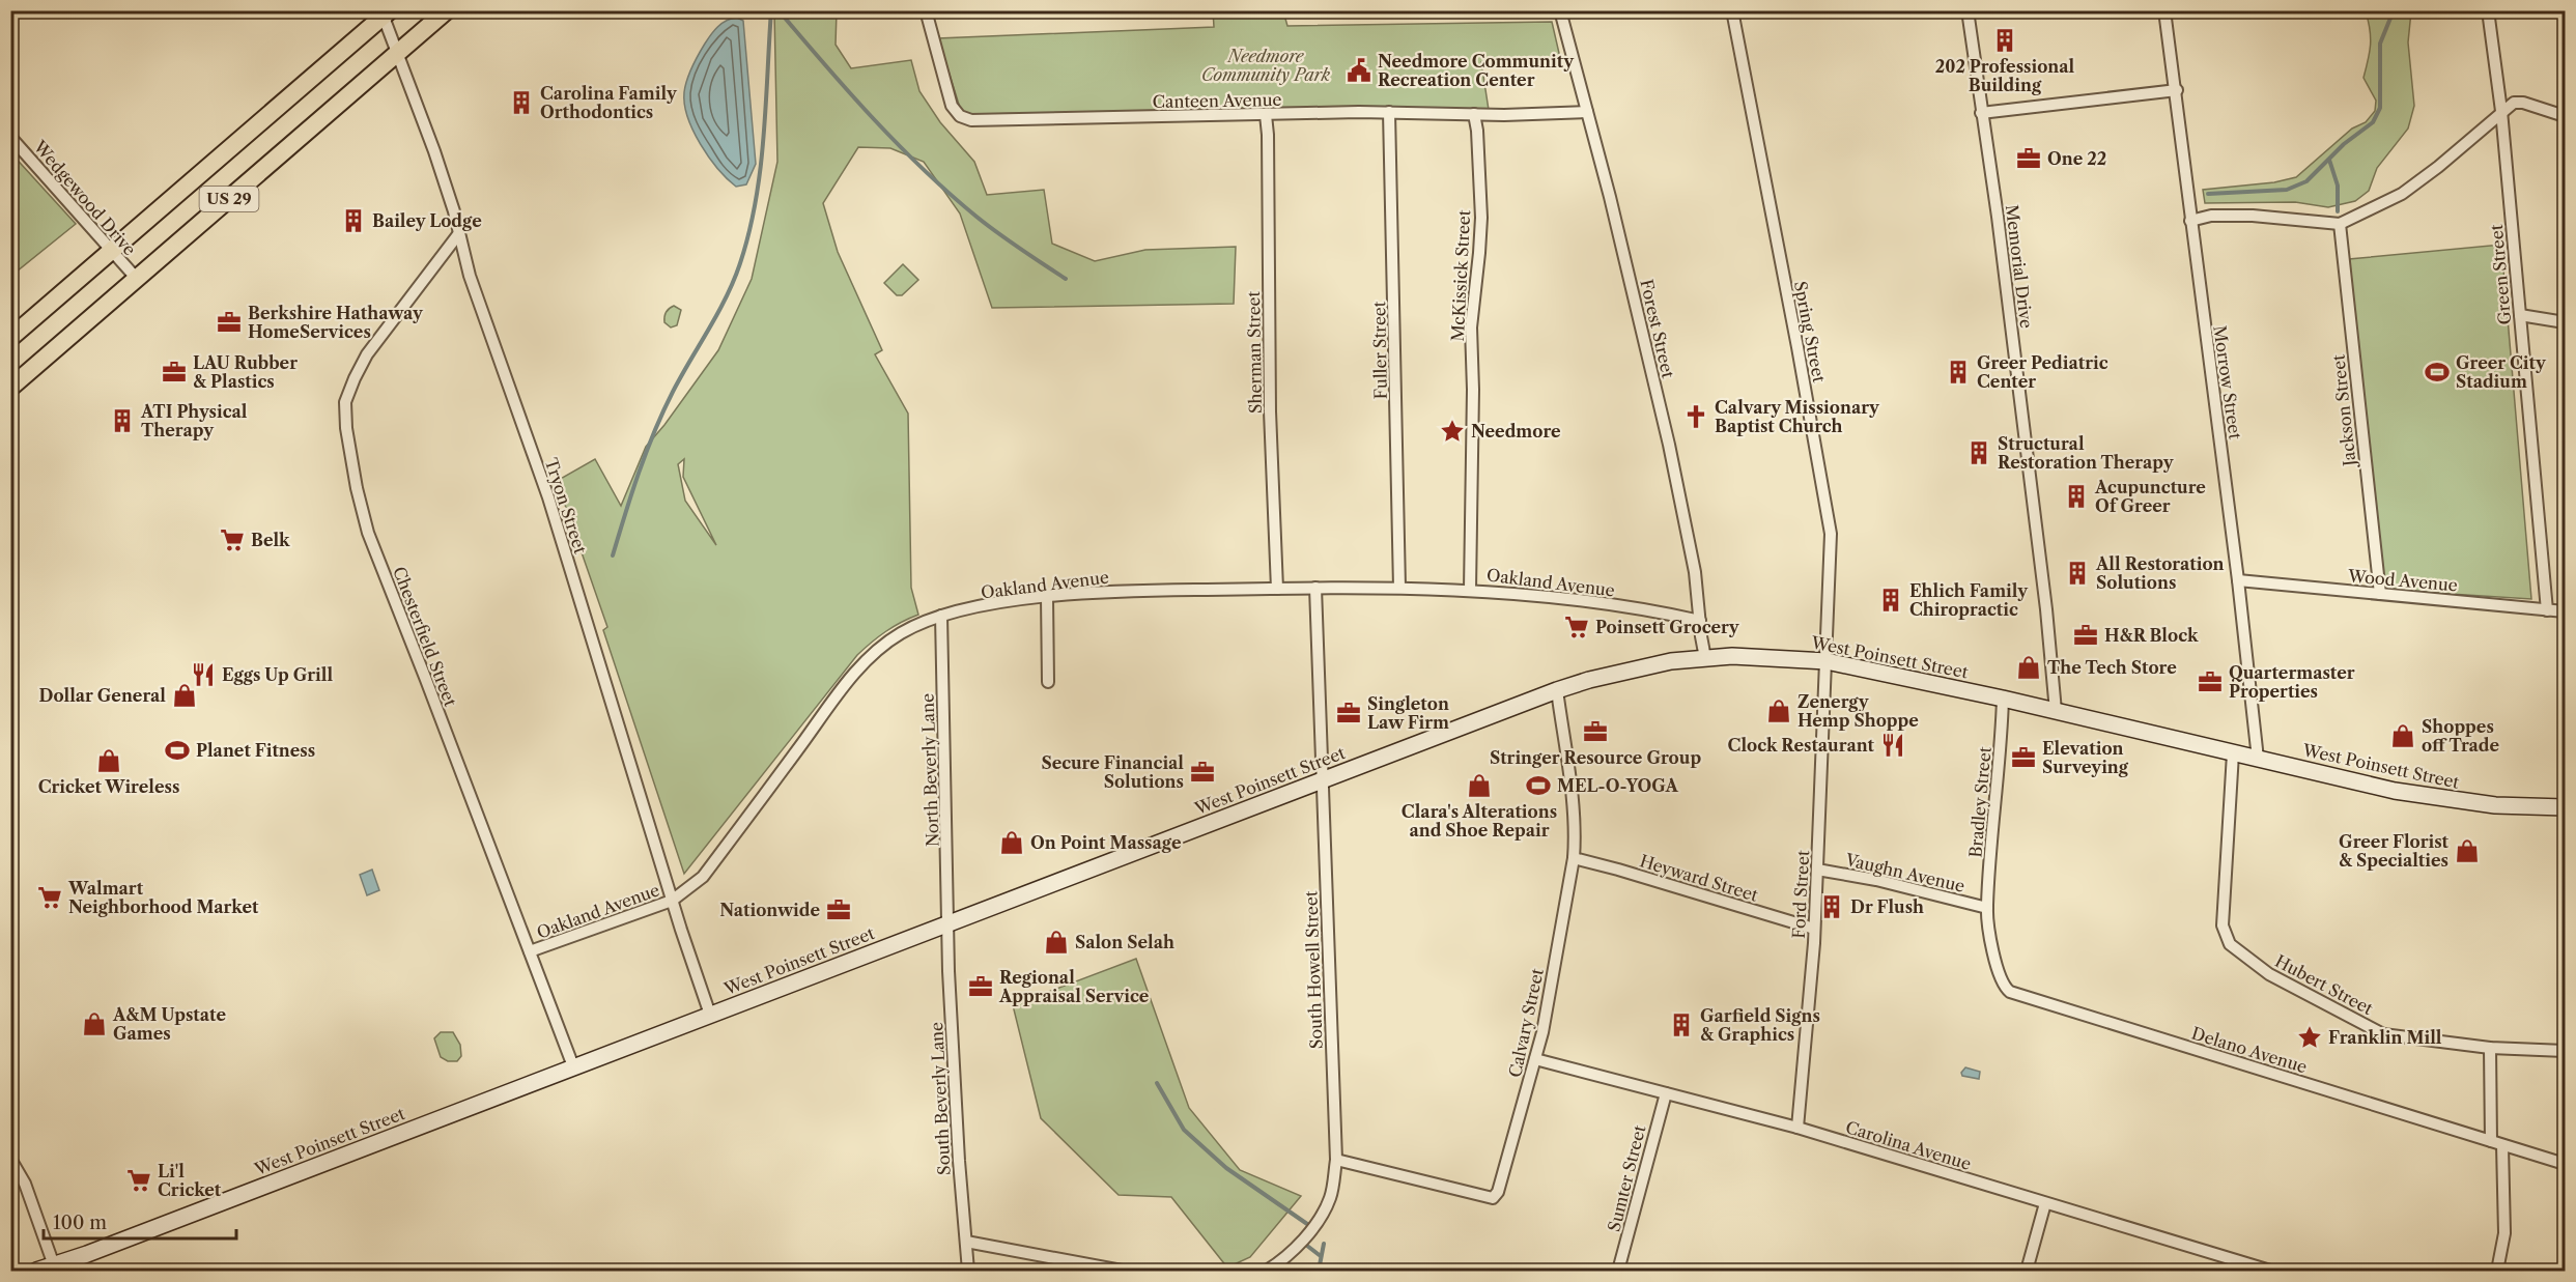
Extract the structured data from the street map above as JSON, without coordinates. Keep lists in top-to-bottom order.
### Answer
{
  "streets": {
    "main road": ["US 29", "West Poinsett Street"],
    "street": [
      "Canteen Avenue",
      "Wedgewood Drive",
      "Memorial Drive",
      "Green Street",
      "McKissick Street",
      "Forest Street",
      "Spring Street",
      "Fuller Street",
      "Sherman Street",
      "Morrow Street",
      "Jackson Street",
      "Tryon Street",
      "Wood Avenue",
      "Oakland Avenue",
      "Chesterfield Street",
      "North Beverly Lane",
      "Bradley Street",
      "Vaughn Avenue",
      "Heyward Street",
      "Ford Street",
      "South Howell Street",
      "Hubert Street",
      "Calvary Street",
      "Delano Avenue",
      "South Beverly Lane",
      "Carolina Avenue",
      "Sumter Street"
    ]
  },
  "crossings": [
    ["Canteen Avenue", "McKissick Street"],
    ["Canteen Avenue", "Forest Street"],
    ["Canteen Avenue", "Fuller Street"],
    ["Canteen Avenue", "Sherman Street"],
    ["Wedgewood Drive", "US 29"],
    ["US 29", "Tryon Street"],
    ["Memorial Drive", "West Poinsett Street"],
    ["Green Street", "Wood Avenue"],
    ["McKissick Street", "Oakland Avenue"],
    ["Forest Street", "Oakland Avenue"],
    ["Forest Street", "West Poinsett Street"],
    ["Spring Street", "West Poinsett Street"],
    ["Spring Street", "Ford Street"],
    ["Fuller Street", "Oakland Avenue"],
    ["Sherman Street", "Oakland Avenue"],
    ["Morrow Street", "Wood Avenue"],
    ["Morrow Street", "West Poinsett Street"],
    ["Jackson Street", "Wood Avenue"],
    ["Tryon Street", "Oakland Avenue"],
    ["Tryon Street", "Chesterfield Street"],
    ["Tryon Street", "West Poinsett Street"],
    ["Oakland Avenue", "Chesterfield Street"],
    ["Oakland Avenue", "North Beverly Lane"],
    ["Oakland Avenue", "South Howell Street"],
    ["Chesterfield Street", "West Poinsett Street"],
    ["West Poinsett Street", "North Beverly Lane"],
    ["West Poinsett Street", "Bradley Street"],
    ["West Poinsett Street", "Ford Street"],
    ["West Poinsett Street", "South Howell Street"],
    ["West Poinsett Street", "Hubert Street"],
    ["West Poinsett Street", "Calvary Street"],
    ["West Poinsett Street", "South Beverly Lane"],
    ["North Beverly Lane", "South Beverly Lane"],
    ["Bradley Street", "Vaughn Avenue"],
    ["Bradley Street", "Delano Avenue"],
    ["Vaughn Avenue", "Ford Street"],
    ["Vaughn Avenue", "Delano Avenue"],
    ["Heyward Street", "Ford Street"],
    ["Heyward Street", "Calvary Street"],
    ["Ford Street", "Carolina Avenue"],
    ["South Howell Street", "Calvary Street"],
    ["Calvary Street", "Carolina Avenue"],
    ["Carolina Avenue", "Sumter Street"]
  ],
  "parks": ["Needmore Community Park"],
  "places": {
    "building": [
      "202 Professional Building",
      "Carolina Family Orthodontics",
      "Bailey Lodge",
      "Greer Pediatric Center",
      "ATI Physical Therapy",
      "Structural Restoration Therapy",
      "Acupuncture Of Greer",
      "All Restoration Solutions",
      "Ehlich Family Chiropractic",
      "Dr Flush",
      "Garfield Signs & Graphics"
    ],
    "public building": ["Needmore Community Recreation Center"],
    "office": [
      "One 22",
      "Berkshire Hathaway HomeServices",
      "LAU Rubber & Plastics",
      "H&R Block",
      "Quartermaster Properties",
      "Singleton Law Firm",
      "Stringer Resource Group",
      "Elevation Surveying",
      "Secure Financial Solutions",
      "Nationwide",
      "Regional Appraisal Service"
    ],
    "sports": ["Greer City Stadium", "Planet Fitness", "MEL-O-YOGA"],
    "church": ["Calvary Missionary Baptist Church"],
    "place": ["Needmore", "Franklin Mill"],
    "supermarket": [
      "Belk",
      "Poinsett Grocery",
      "Walmart Neighborhood Market",
      "Li'l Cricket"
    ],
    "shop": [
      "The Tech Store",
      "Dollar General",
      "Zenergy Hemp Shoppe",
      "Shoppes off Trade",
      "Cricket Wireless",
      "Clara's Alterations and Shoe Repair",
      "On Point Massage",
      "Greer Florist & Specialties",
      "Salon Selah",
      "A&M Upstate Games"
    ],
    "restaurant": ["Eggs Up Grill", "Clock Restaurant"]
  },
  "scale_bar": "100 m"
}
